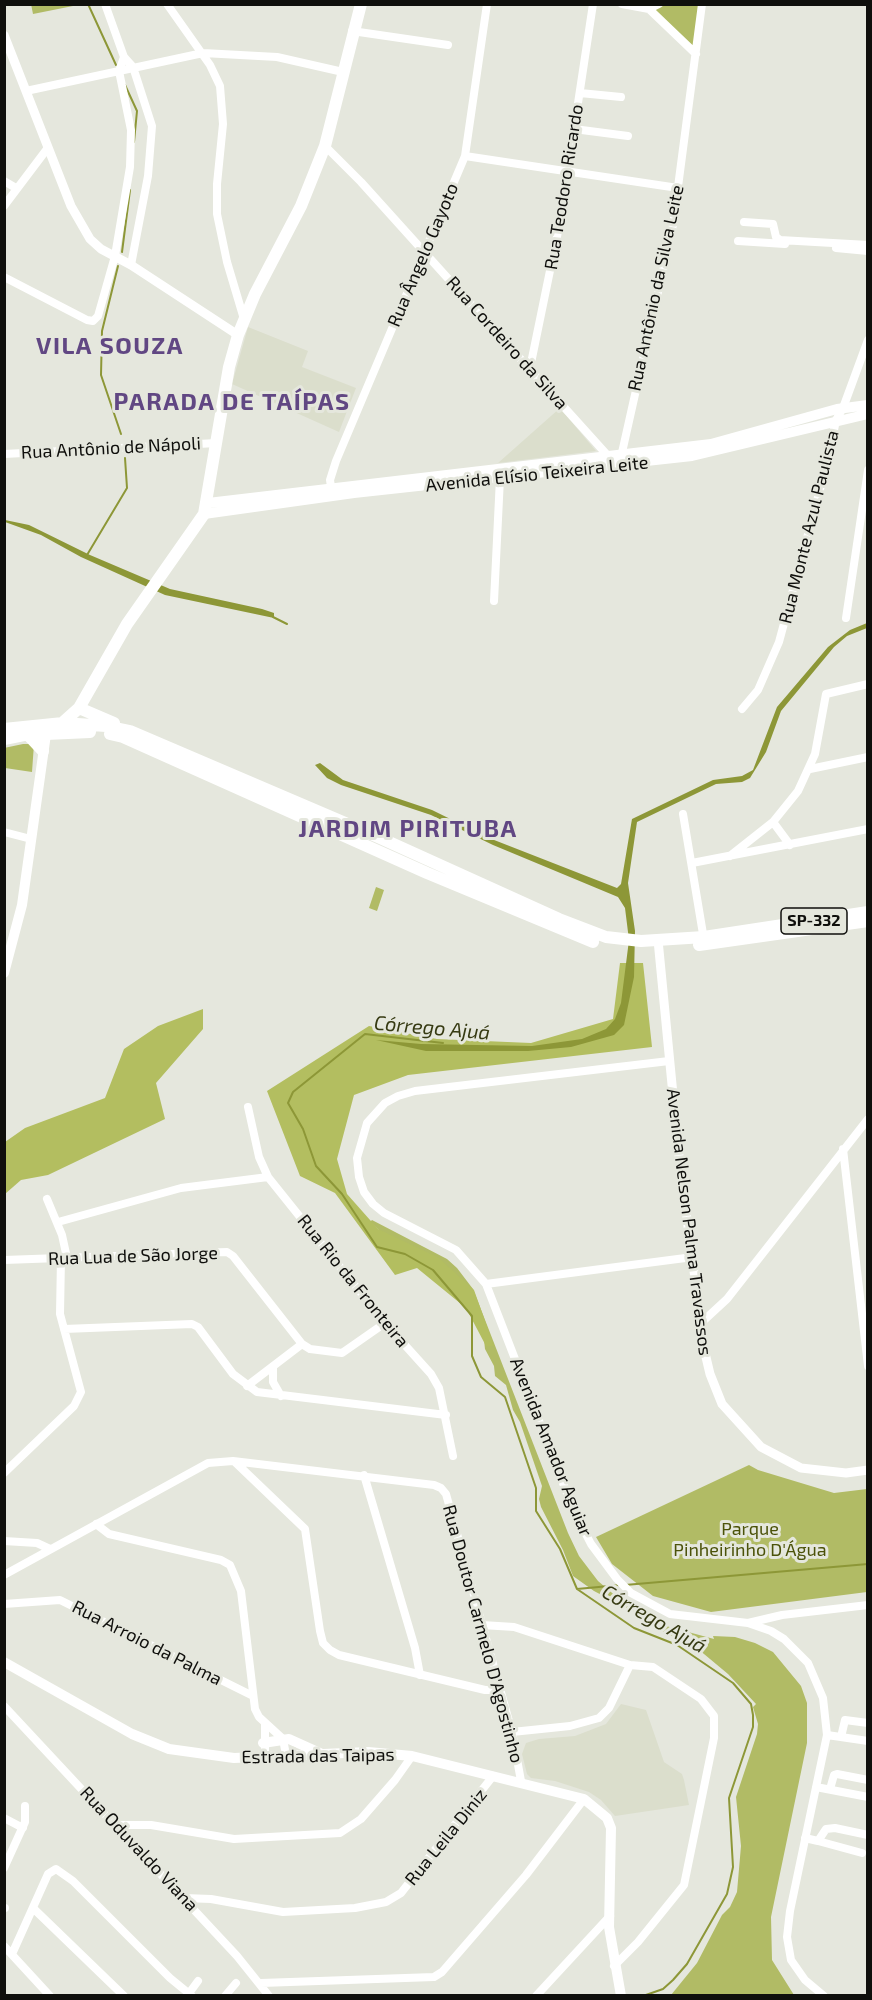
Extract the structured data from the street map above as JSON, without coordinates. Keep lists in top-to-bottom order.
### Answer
{
  "streets": {
    "main road": ["Avenida Elísio Teixeira Leite", "SP-332", "Estrada das Taipas"],
    "street": [
      "Rua Teodoro Ricardo",
      "Rua Ângelo Gayoto",
      "Rua Antônio da Silva Leite",
      "Rua Cordeiro da Silva",
      "Rua Antônio de Nápoli",
      "Rua Monte Azul Paulista",
      "Avenida Nelson Palma Travassos",
      "Rua Lua de São Jorge",
      "Rua Rio da Fronteira",
      "Avenida Amador Aguiar",
      "Rua Doutor Carmelo D'Agostinho",
      "Rua Arroio da Palma",
      "Rua Leila Diniz",
      "Rua Oduvaldo Viana"
    ]
  },
  "crossings": [
    ["Rua Teodoro Ricardo", "Rua Cordeiro da Silva"],
    ["Rua Ângelo Gayoto", "Rua Cordeiro da Silva"],
    ["Rua Ângelo Gayoto", "Avenida Elísio Teixeira Leite"],
    ["Rua Antônio da Silva Leite", "Rua Cordeiro da Silva"],
    ["Rua Antônio da Silva Leite", "Avenida Elísio Teixeira Leite"],
    ["Rua Cordeiro da Silva", "Avenida Elísio Teixeira Leite"],
    ["Avenida Elísio Teixeira Leite", "Rua Monte Azul Paulista"],
    ["SP-332", "Avenida Nelson Palma Travassos"],
    ["Avenida Nelson Palma Travassos", "Avenida Amador Aguiar"],
    ["Rua Doutor Carmelo D'Agostinho", "Estrada das Taipas"],
    ["Estrada das Taipas", "Rua Leila Diniz"],
    ["Rua Leila Diniz", "Rua Oduvaldo Viana"]
  ],
  "districts": ["VILA SOUZA", "PARADA DE TAÍPAS", "JARDIM PIRITUBA"],
  "water": ["Córrego Ajuá"],
  "parks": ["Parque Pinheirinho D'Água"]
}
